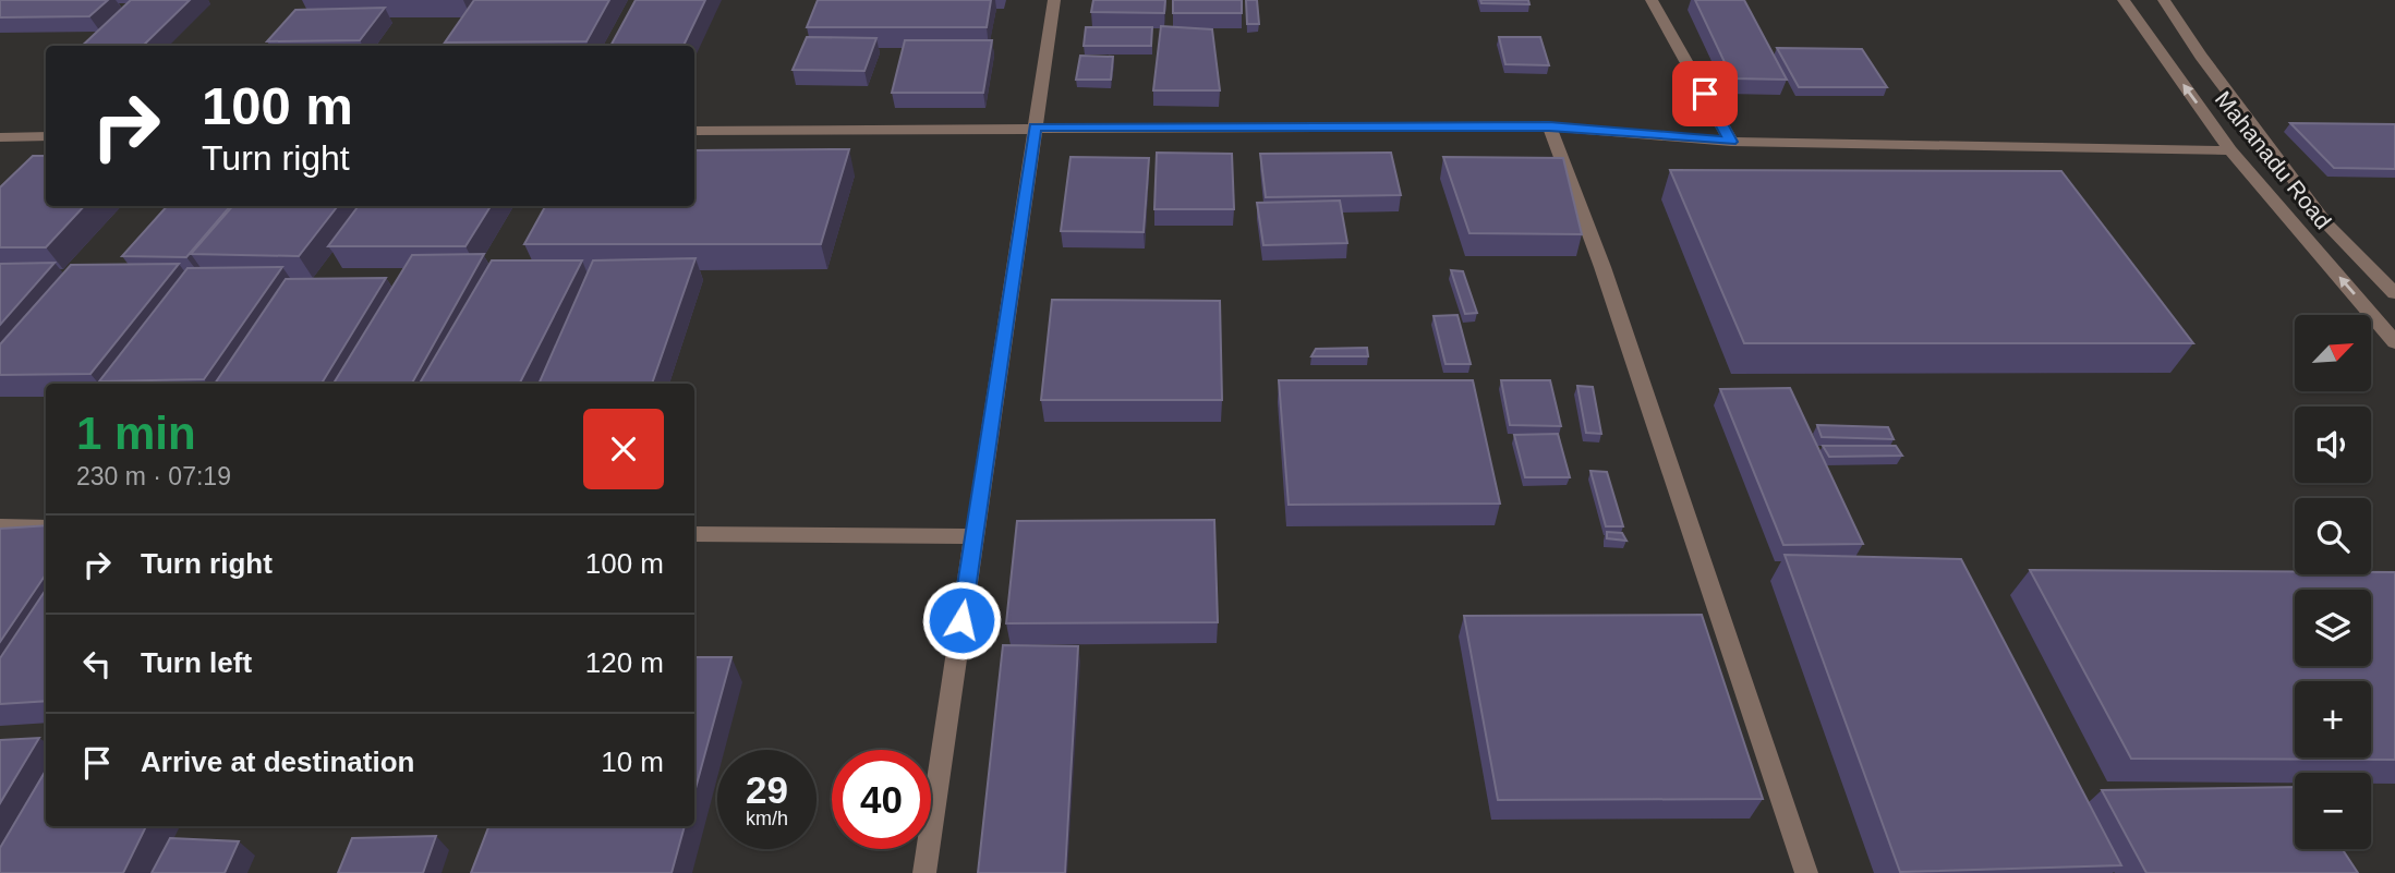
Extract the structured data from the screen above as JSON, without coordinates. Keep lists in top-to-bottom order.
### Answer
{
  "streets": {
    "street": ["Mahanadu Road"]
  },
  "north": "top right",
  "page": {
    "turn": ["100 m", "Turn right"],
    "map_buttons": ["+", "−"],
    "heading": ["1 min", "230 m · 07:19"],
    "list": [
      {
        "name": "Turn right",
        "value": "100 m"
      },
      {
        "name": "Turn left",
        "value": "120 m"
      },
      {
        "name": "Arrive at destination",
        "value": "10 m"
      }
    ],
    "speed": "29 km/h",
    "limit": "40"
  }
}
